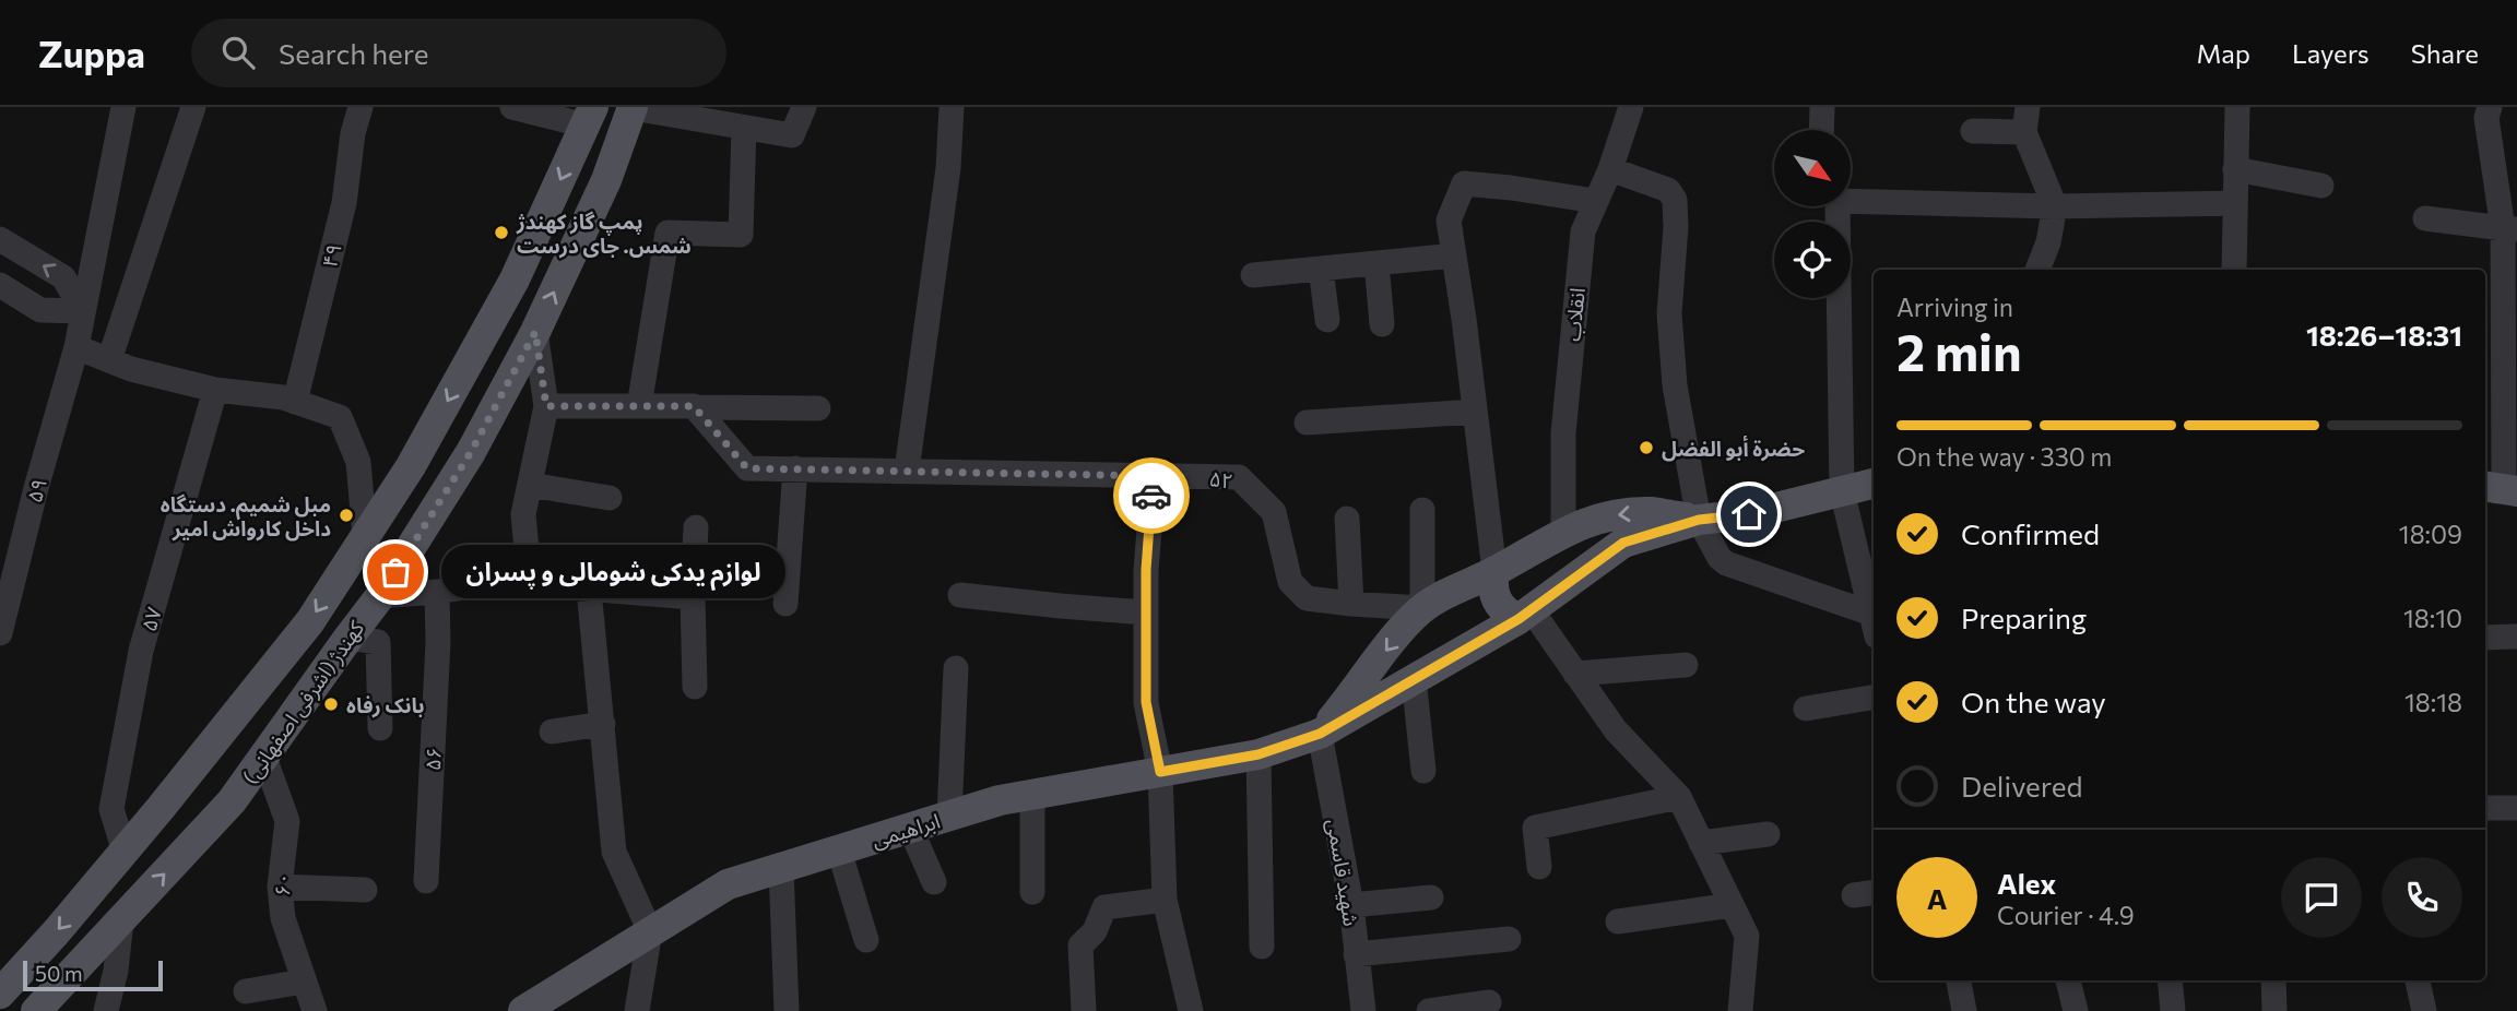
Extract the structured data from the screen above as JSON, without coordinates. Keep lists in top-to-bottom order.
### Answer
{
  "streets": {
    "main road": ["کهندژ (اشرفی اصفهانی)", "ابراهیمی"],
    "street": [
      "۴۹",
      "انقلاب",
      "۵۲",
      "۵۹",
      "۵۷",
      "۵۶",
      "شهید قاسمی",
      "۶۰"
    ]
  },
  "crossings": [
    ["۵۷", "کهندژ (اشرفی اصفهانی)"],
    ["کهندژ (اشرفی اصفهانی)", "۶۰"],
    ["ابراهیمی", "شهید قاسمی"]
  ],
  "places": [
    "پمپ گاز کهندژ شمس. جای درست",
    "حضرة أبو الفضل",
    "مبل شمیم. دستگاه داخل کارواش امیر",
    "لوازم یدکی شومالی و پسران",
    "بانک رفاه"
  ],
  "scale_bar": "50 m",
  "north": "bottom right",
  "page": {
    "header": "Zuppa",
    "search": "Search here",
    "nav": ["Map", "Layers", "Share"],
    "heading": ["2 min", "Arriving in", "18:26–18:31"],
    "panel": ["Alex", "Courier · 4.9"],
    "bar": "On the way · 330 m",
    "list": [
      ["Confirmed", "18:09"],
      ["Preparing", "18:10"],
      ["On the way", "18:18"],
      "Delivered"
    ],
    "bubble": "لوازم یدکی شومالی و پسران",
    "round": "A",
    "scale": "50 m"
  }
}
